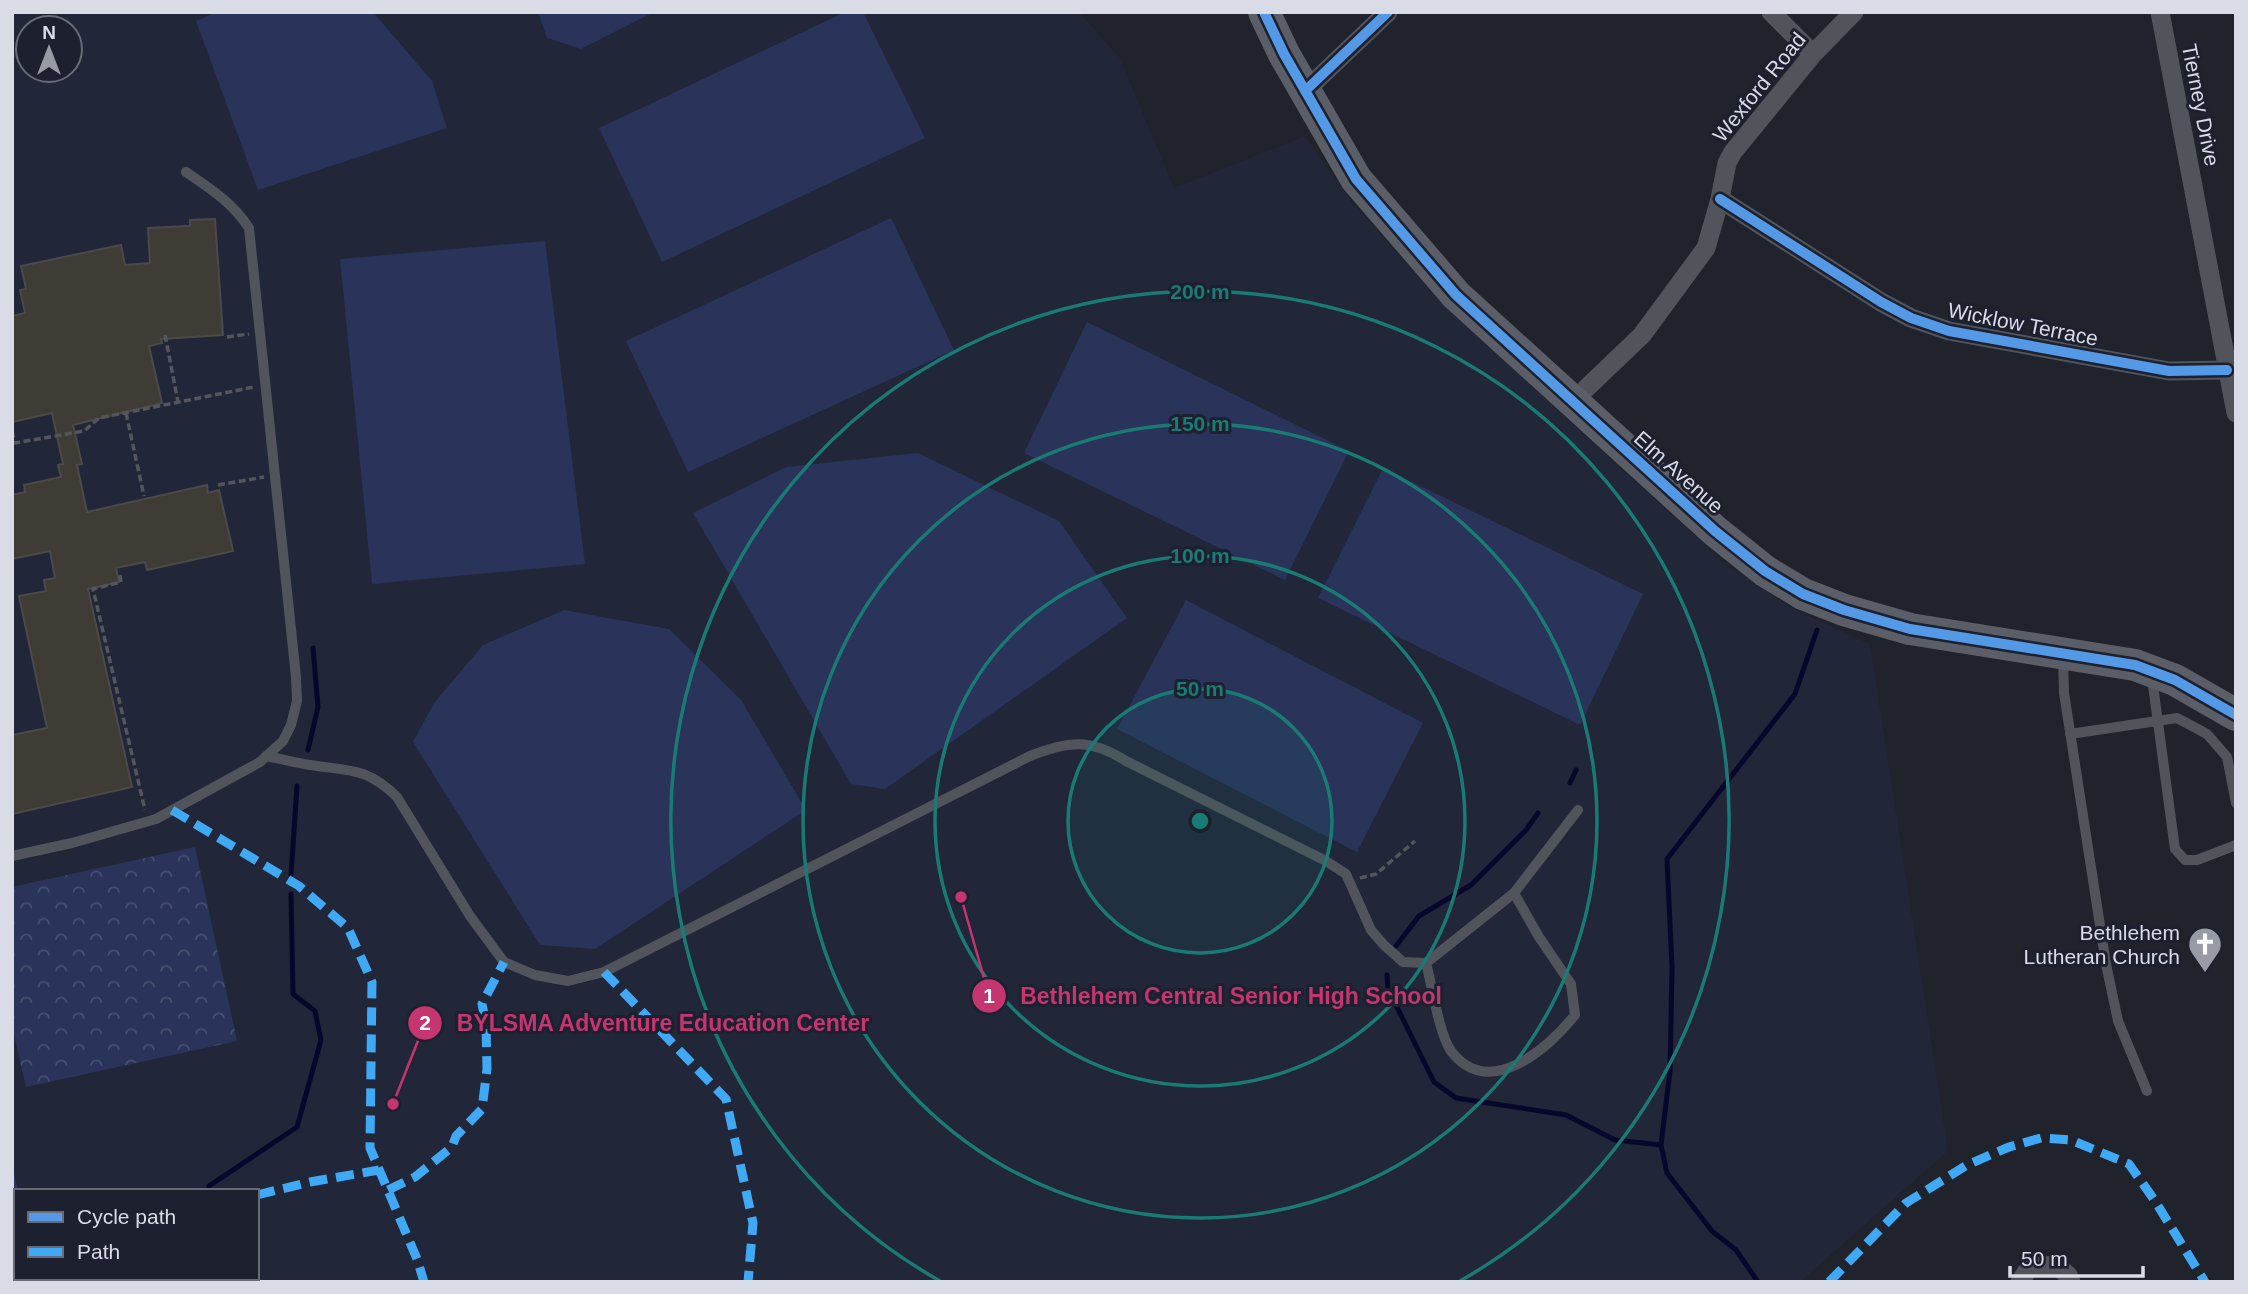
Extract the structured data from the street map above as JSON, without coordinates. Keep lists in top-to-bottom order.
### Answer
{
  "streets": {
    "main road": ["Elm Avenue"],
    "street": ["Wexford Road", "Tierney Drive", "Wicklow Terrace"]
  },
  "crossings": [
    ["Wexford Road", "Wicklow Terrace"],
    ["Wexford Road", "Elm Avenue"],
    ["Tierney Drive", "Wicklow Terrace"]
  ],
  "places": {
    "other": ["Bethlehem Central Senior High School", "BYLSMA Adventure Education Center"],
    "church": ["Bethlehem Lutheran Church"]
  },
  "legend": ["Cycle path", "Path"],
  "scale_bar": "50 m",
  "north": "top",
  "rings": [
    "200 m",
    "150 m",
    "100 m",
    "50 m"
  ]
}
